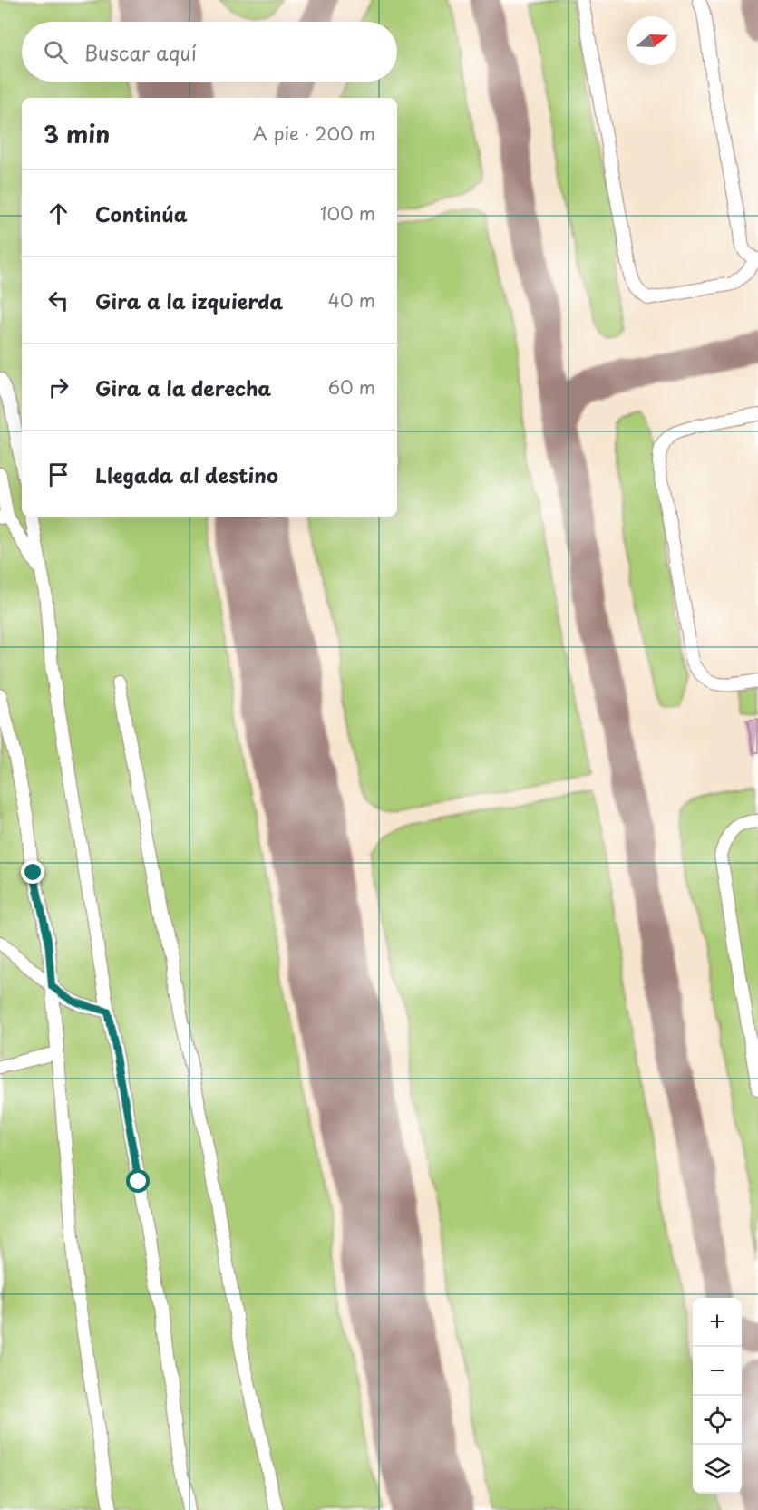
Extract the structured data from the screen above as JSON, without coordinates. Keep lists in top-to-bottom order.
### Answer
{
  "north": "right",
  "page": {
    "search": "Buscar aquí",
    "heading": ["3 min", "A pie · 200 m"],
    "list": [
      ["Continúa", "100 m"],
      ["Gira a la izquierda", "40 m"],
      ["Gira a la derecha", "60 m"],
      "Llegada al destino"
    ],
    "map_buttons": ["+", "−"]
  }
}
